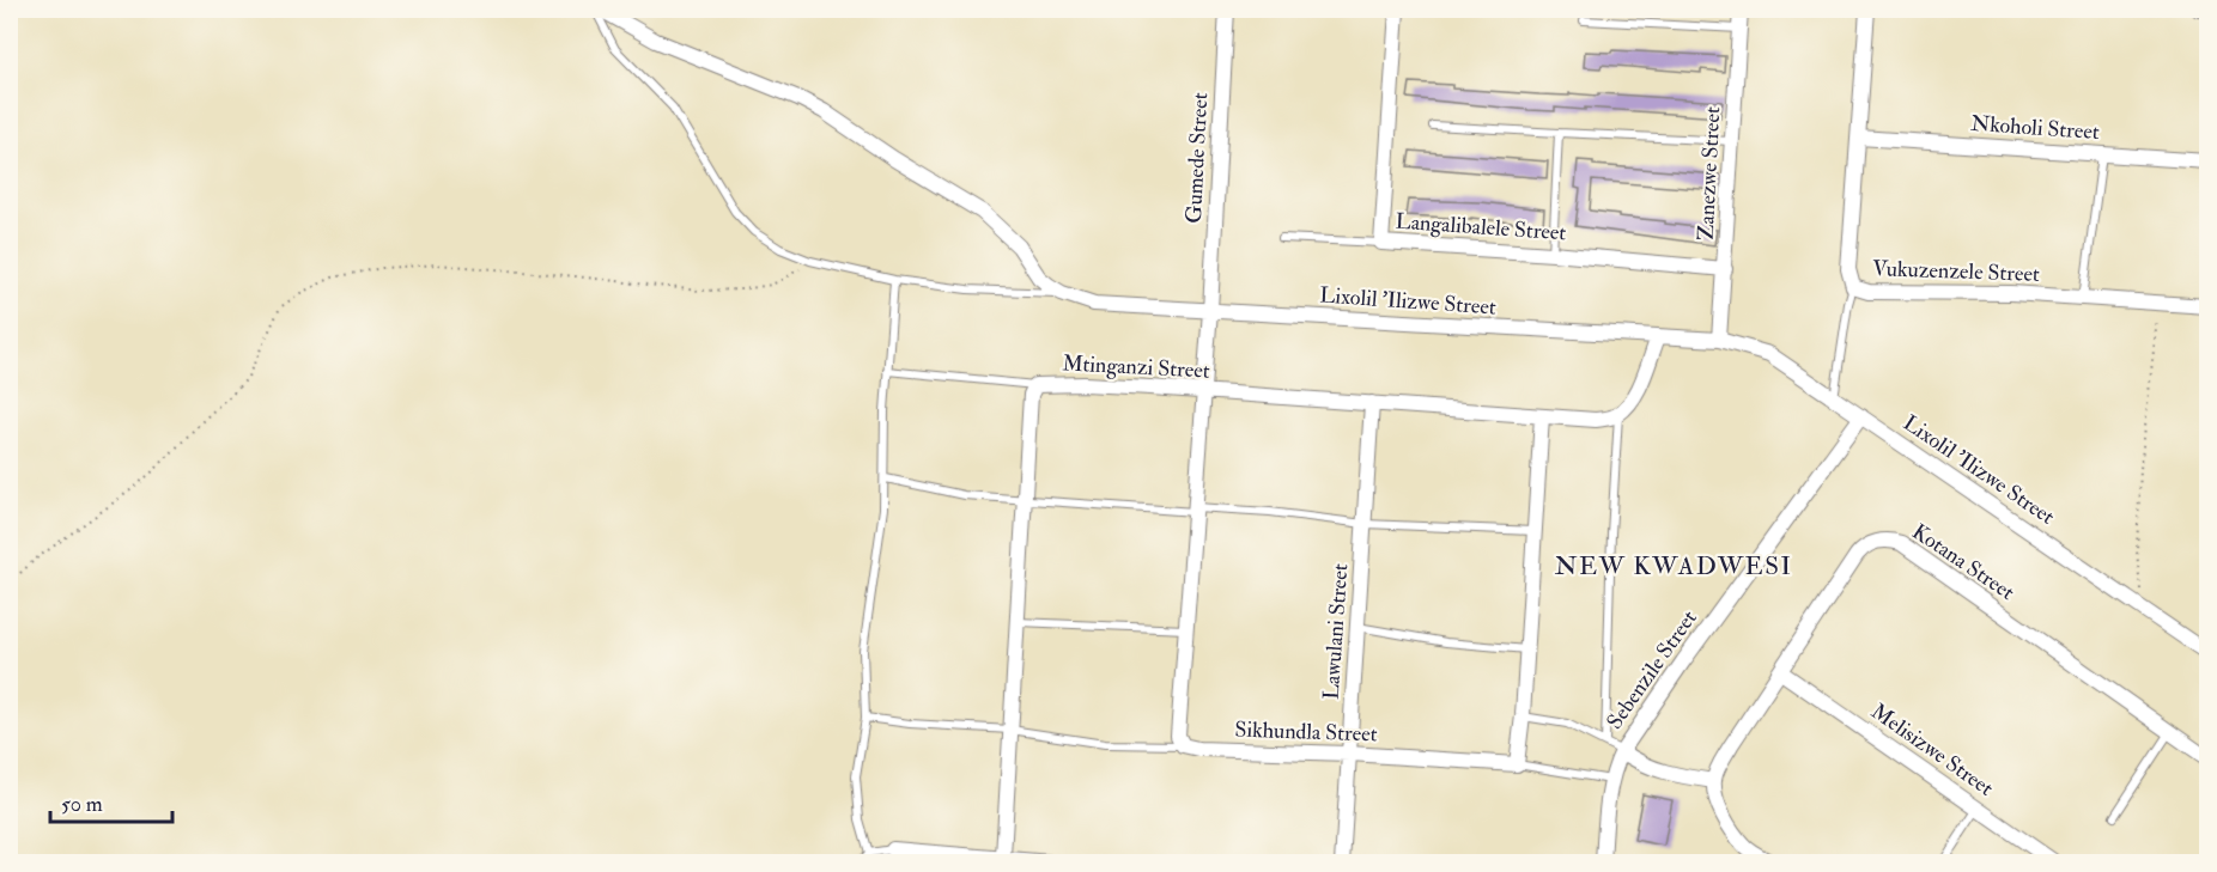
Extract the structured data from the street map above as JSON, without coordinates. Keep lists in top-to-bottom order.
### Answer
{
  "streets": {
    "street": [
      "Nkoholi Street",
      "Gumede Street",
      "Zanezwe Street",
      "Langalibalele Street",
      "Vukuzenzele Street",
      "Lixolil 'Ilizwe Street",
      "Mtinganzi Street",
      "Kotana Street",
      "Lawulani Street",
      "Sebenzile Street",
      "Sikhundla Street",
      "Melisizwe Street"
    ]
  },
  "crossings": [
    ["Nkoholi Street", "Vukuzenzele Street"],
    ["Gumede Street", "Lixolil 'Ilizwe Street"],
    ["Zanezwe Street", "Langalibalele Street"],
    ["Zanezwe Street", "Lixolil 'Ilizwe Street"],
    ["Lixolil 'Ilizwe Street", "Sebenzile Street"],
    ["Mtinganzi Street", "Lawulani Street"],
    ["Kotana Street", "Melisizwe Street"],
    ["Lawulani Street", "Sikhundla Street"]
  ],
  "districts": ["NEW KWADWESI"],
  "scale_bar": "50 m"
}
